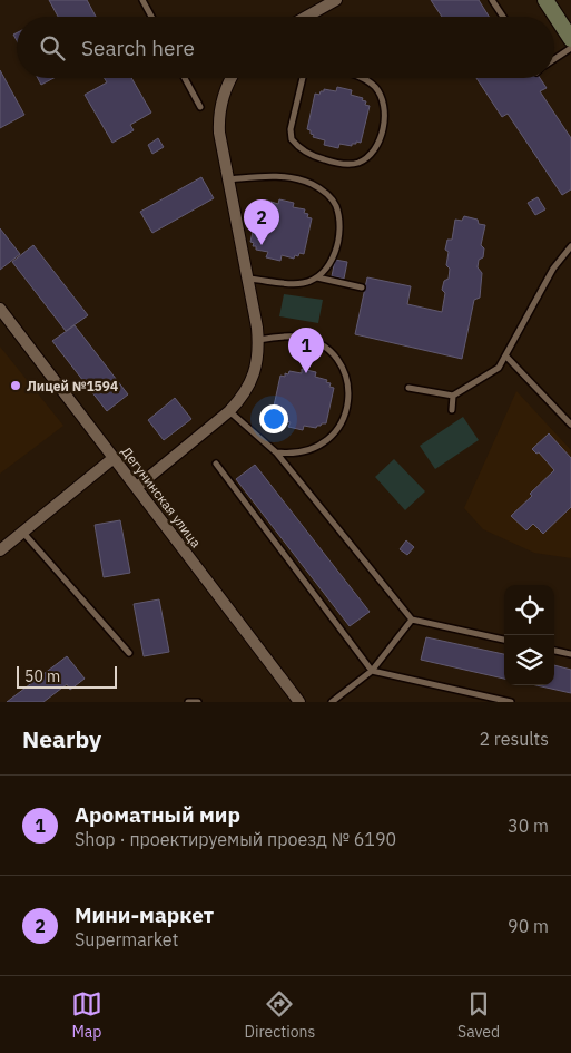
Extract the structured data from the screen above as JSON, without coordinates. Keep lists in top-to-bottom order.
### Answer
{
  "streets": {
    "street": ["Дегунинская улица"]
  },
  "places": ["Лицей №1594"],
  "scale_bar": "50 m",
  "page": {
    "search": "Search here",
    "pins": ["2", "1"],
    "scale": "50 m",
    "heading": ["Nearby", "2 results"],
    "list": [
      {
        "mark": "1",
        "name": "Ароматный мир",
        "note": "Shop · проектируемый проезд № 6190",
        "value": "30 m"
      },
      {
        "mark": "2",
        "name": "Мини-маркет",
        "note": "Supermarket",
        "value": "90 m"
      }
    ],
    "nav": ["Map", "Directions", "Saved"]
  }
}
